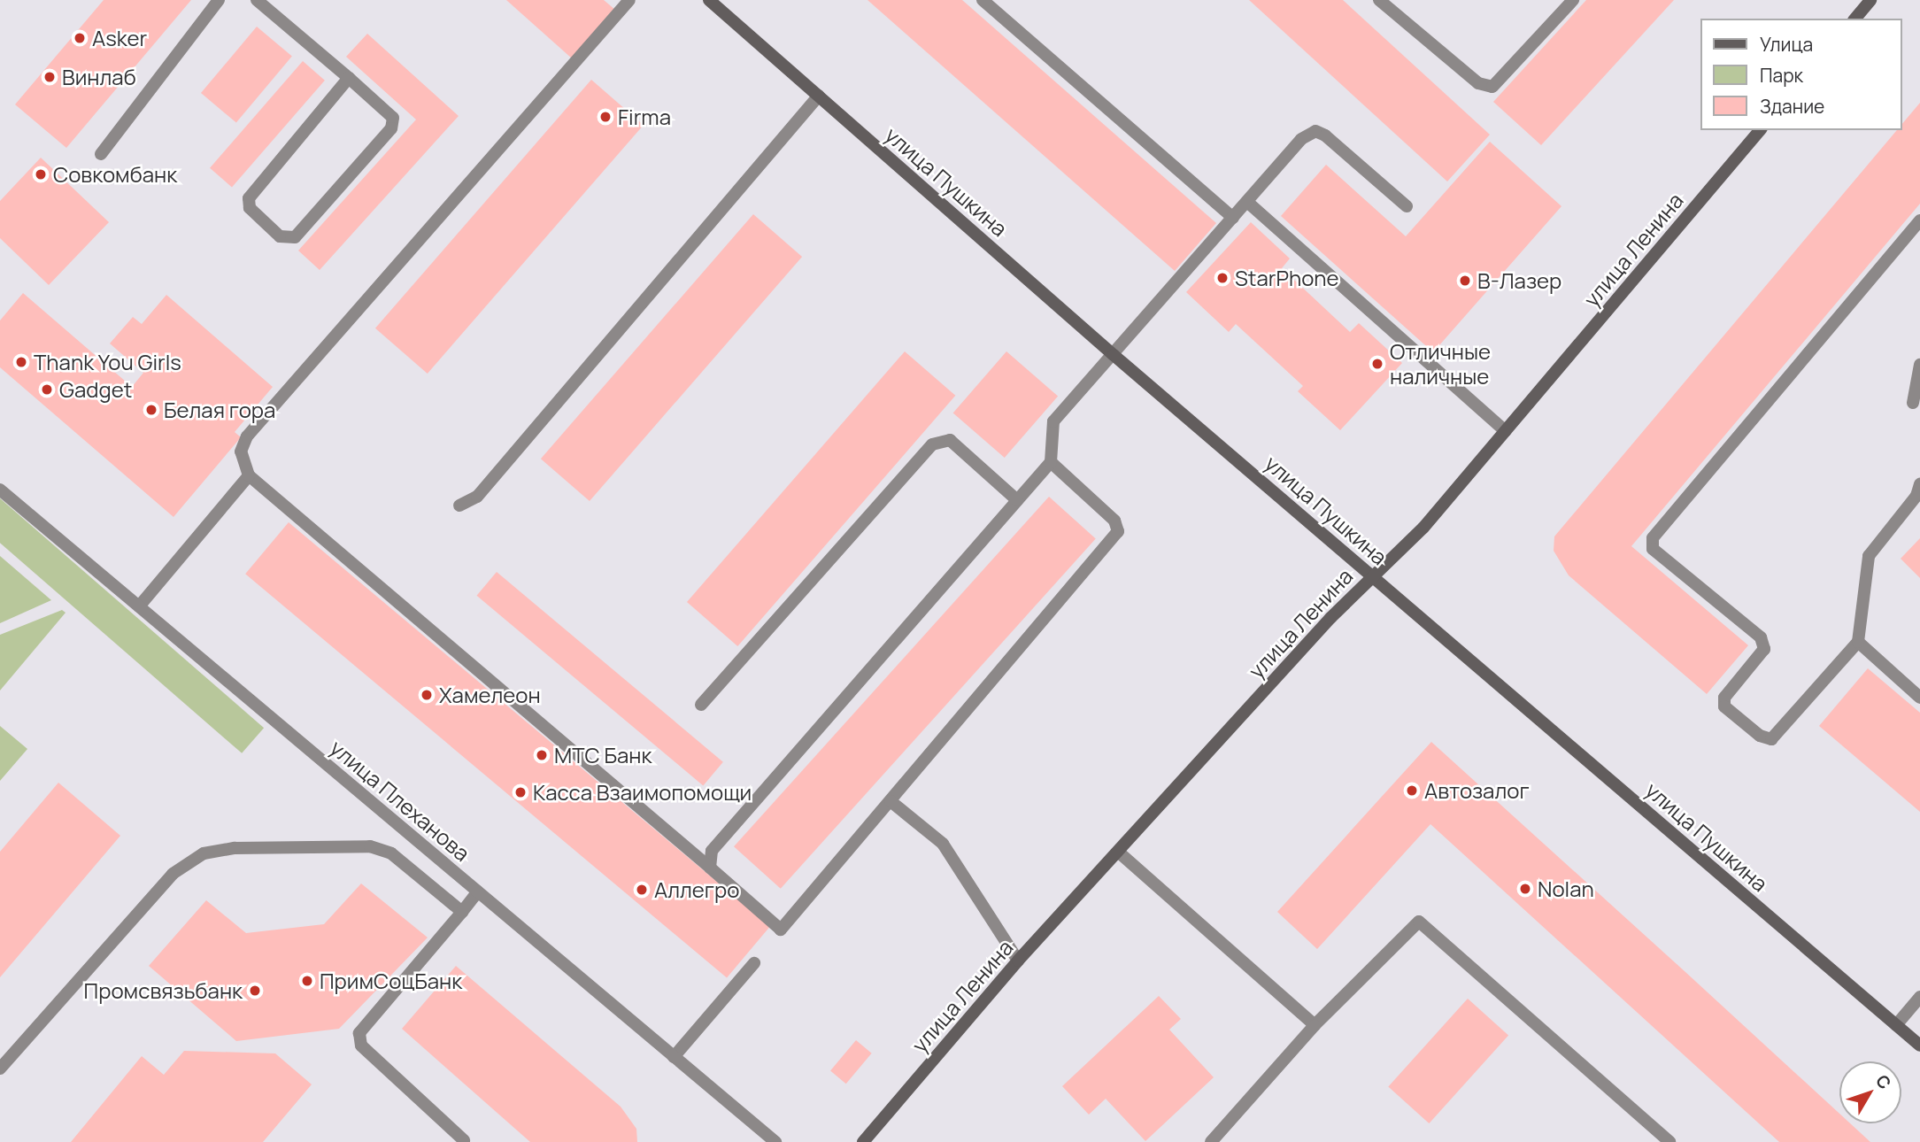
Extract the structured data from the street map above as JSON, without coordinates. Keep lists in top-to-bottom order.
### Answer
{
  "streets": {
    "main road": ["улица Пушкина", "улица Ленина"],
    "street": ["улица Плеханова"]
  },
  "crossings": [
    ["улица Пушкина", "улица Ленина"]
  ],
  "places": [
    "Asker",
    "Винлаб",
    "Firma",
    "Совкомбанк",
    "StarPhone",
    "В-Лазер",
    "Thank You Girls",
    "Отличные наличные",
    "Gadget",
    "Белая гора",
    "Хамелеон",
    "МТС Банк",
    "Автозалог",
    "Касса Взаимопомощи",
    "Nolan",
    "Аллегро",
    "ПримСоцБанк",
    "Промсвязьбанк"
  ],
  "legend": ["Улица", "Парк", "Здание"],
  "north": "top right"
}
